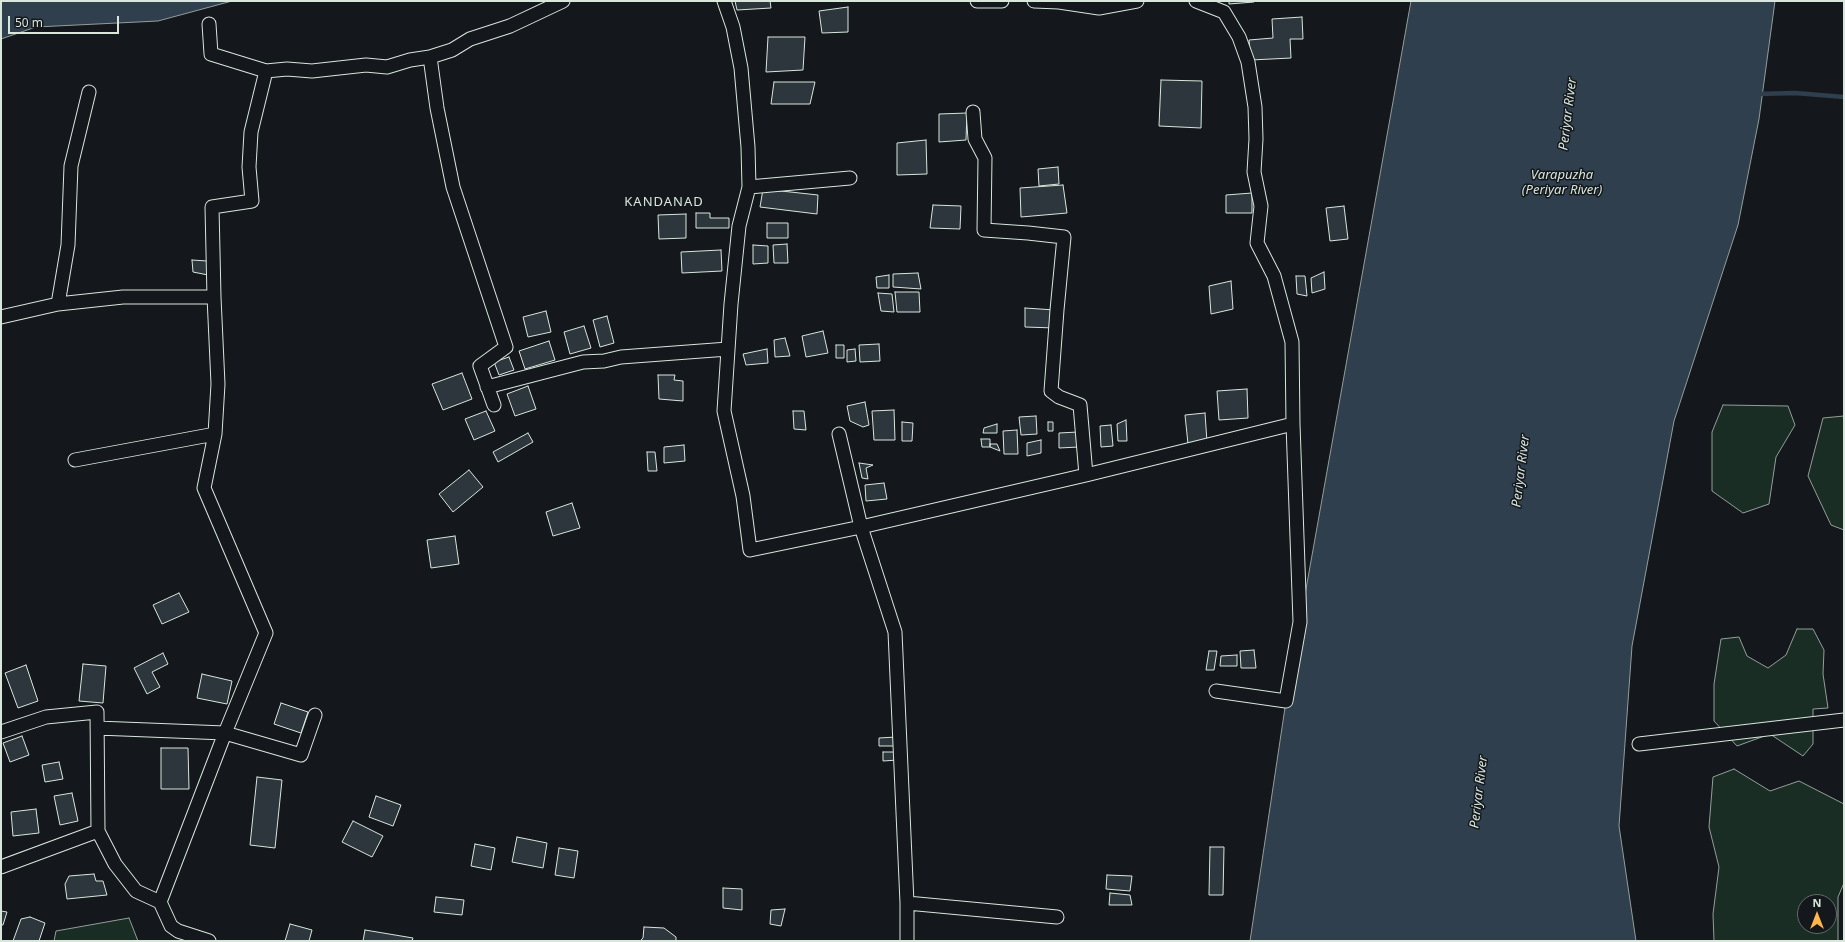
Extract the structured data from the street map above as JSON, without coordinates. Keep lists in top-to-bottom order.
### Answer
{
  "districts": ["KANDANAD"],
  "water": ["Periyar River", "Varapuzha (Periyar River)"],
  "scale_bar": "50 m",
  "north": "top"
}
